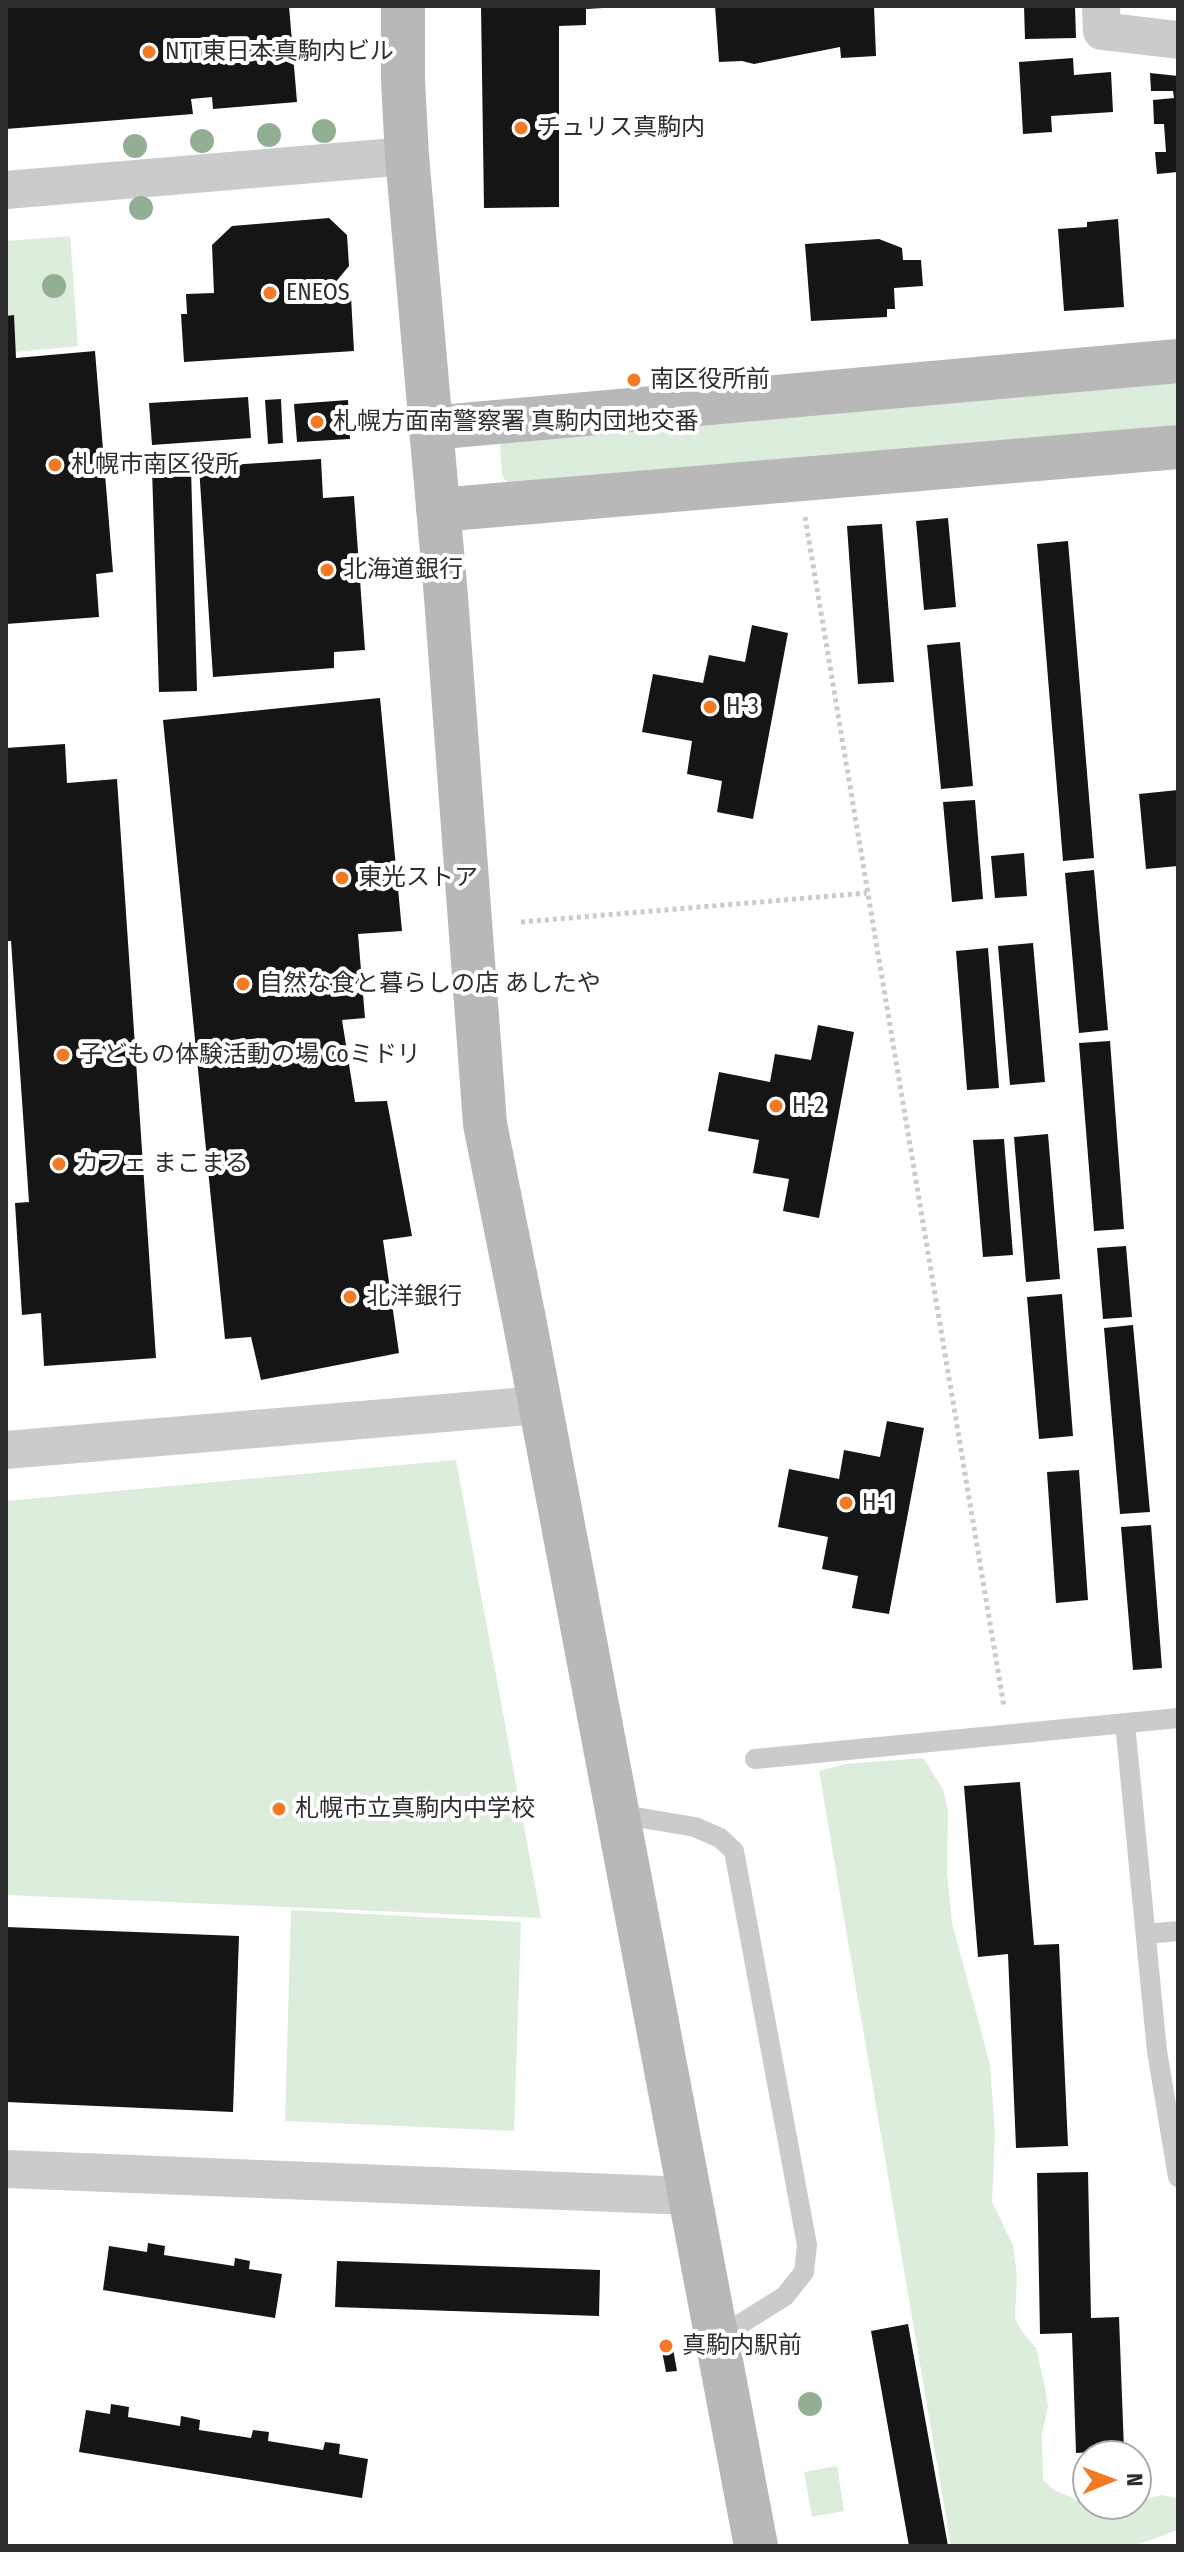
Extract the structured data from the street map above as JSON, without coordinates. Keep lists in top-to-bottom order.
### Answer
{
  "places": [
    "NTT東日本真駒内ビル",
    "チュリス真駒内",
    "ENEOS",
    "南区役所前",
    "札幌方面南警察署 真駒内団地交番",
    "札幌市南区役所",
    "北海道銀行",
    "H-3",
    "東光ストア",
    "自然な食と暮らしの店 あしたや",
    "子どもの体験活動の場 Coミドリ",
    "H-2",
    "カフェ まこまる",
    "北洋銀行",
    "H-1",
    "札幌市立真駒内中学校",
    "真駒内駅前"
  ],
  "north": "right"
}
